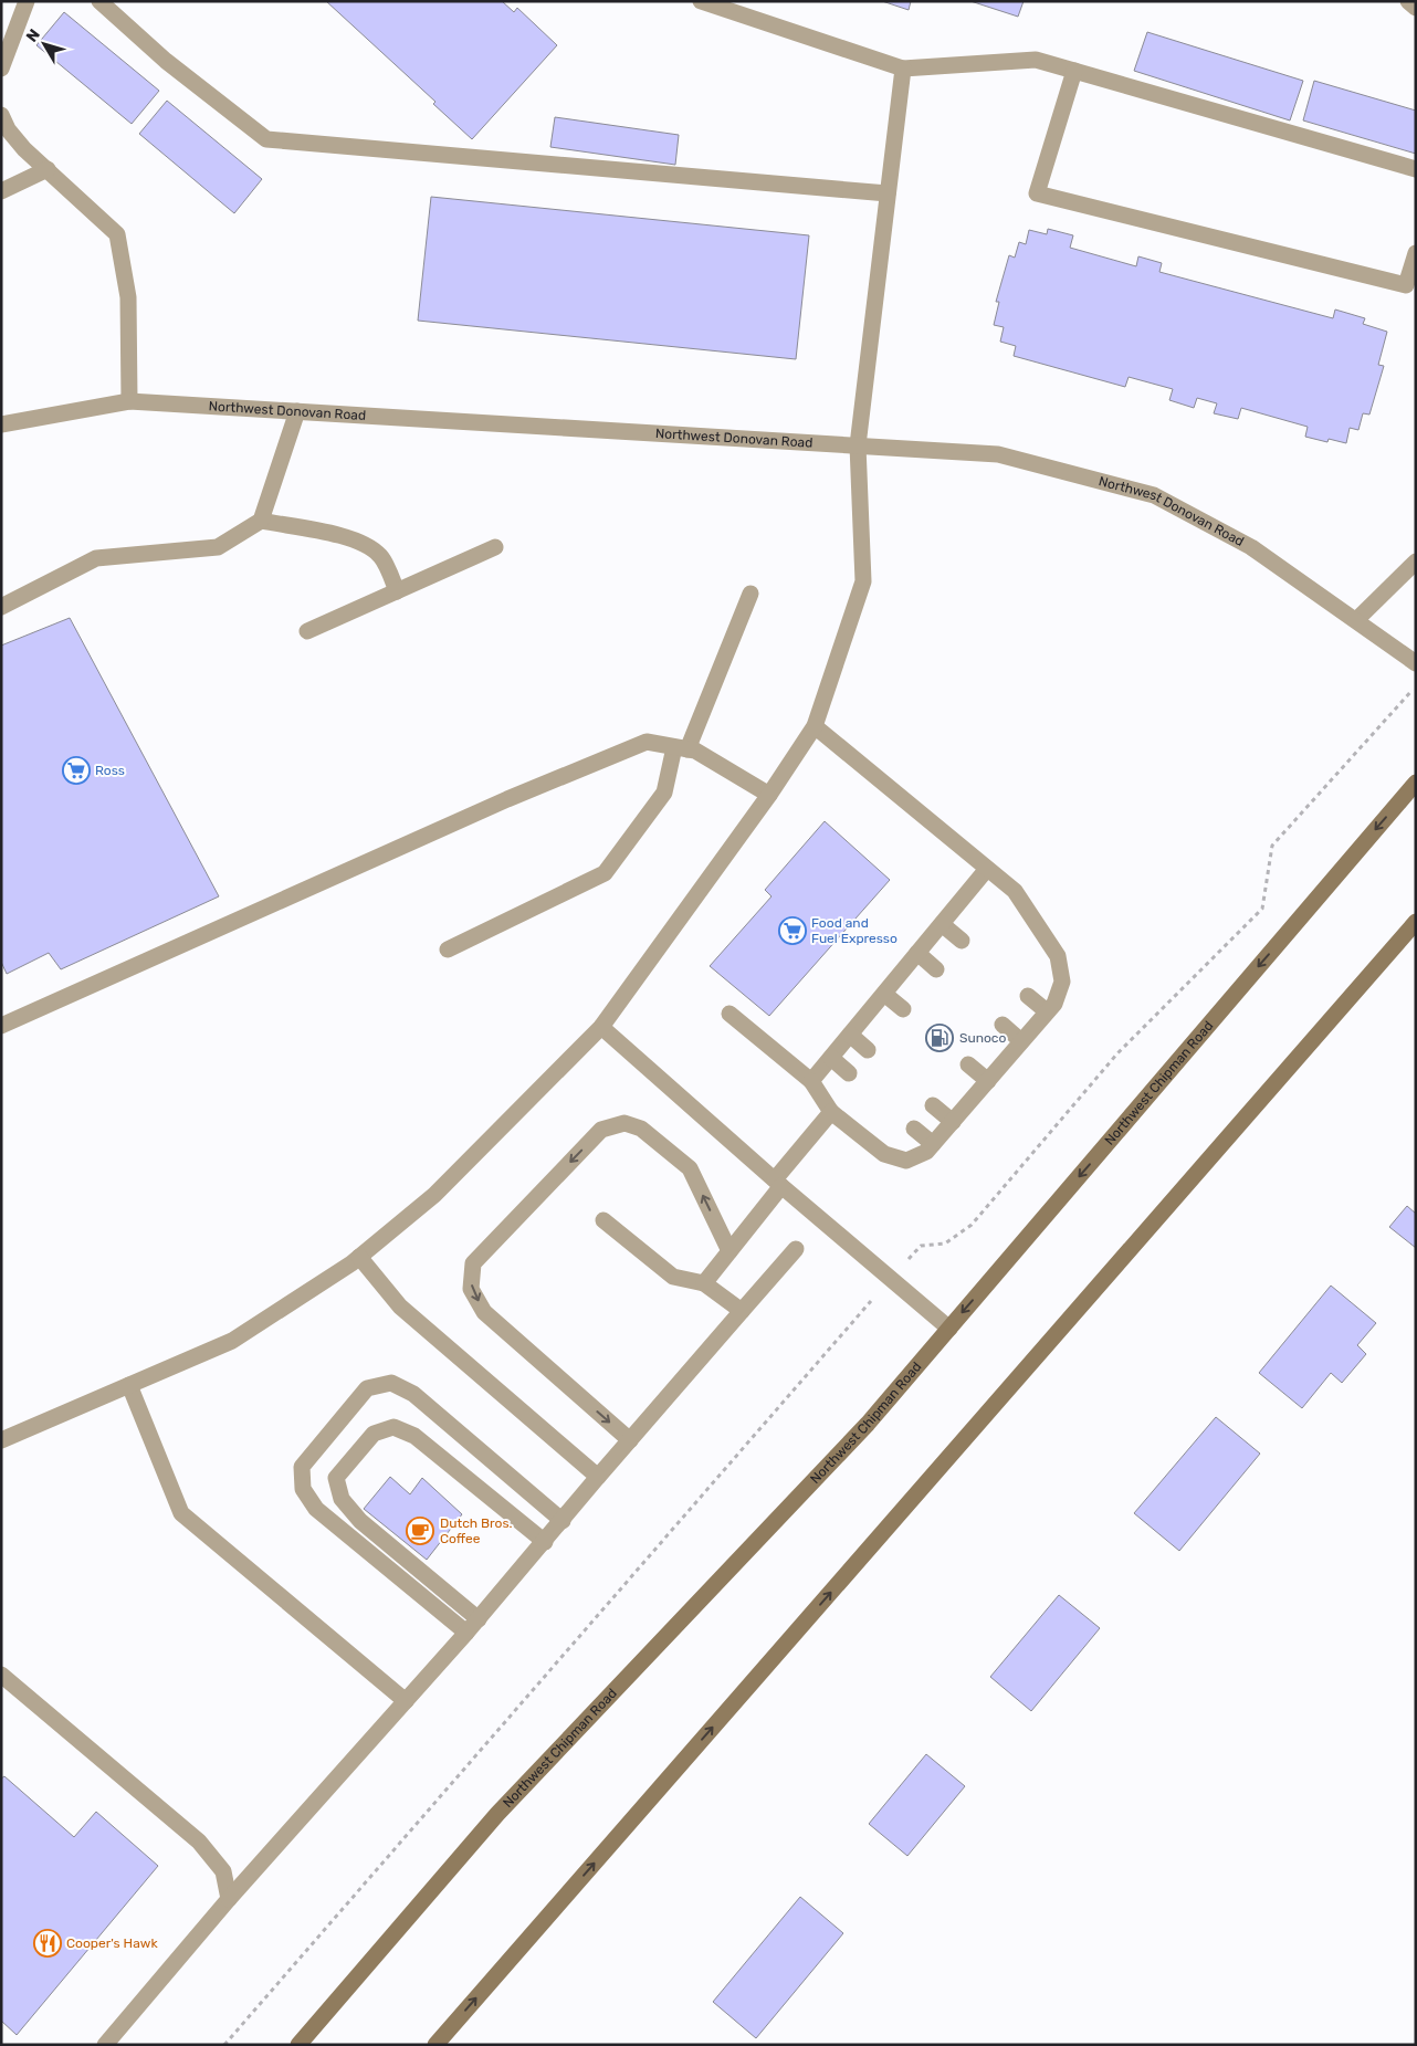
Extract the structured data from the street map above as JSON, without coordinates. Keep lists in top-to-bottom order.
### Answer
{
  "streets": {
    "main road": ["Northwest Chipman Road"],
    "street": ["Northwest Donovan Road"]
  },
  "places": {
    "supermarket": ["Ross", "Food and Fuel Expresso"],
    "fuel station": ["Sunoco"],
    "cafe": ["Dutch Bros. Coffee"],
    "restaurant": ["Cooper's Hawk"]
  },
  "north": "top left"
}
